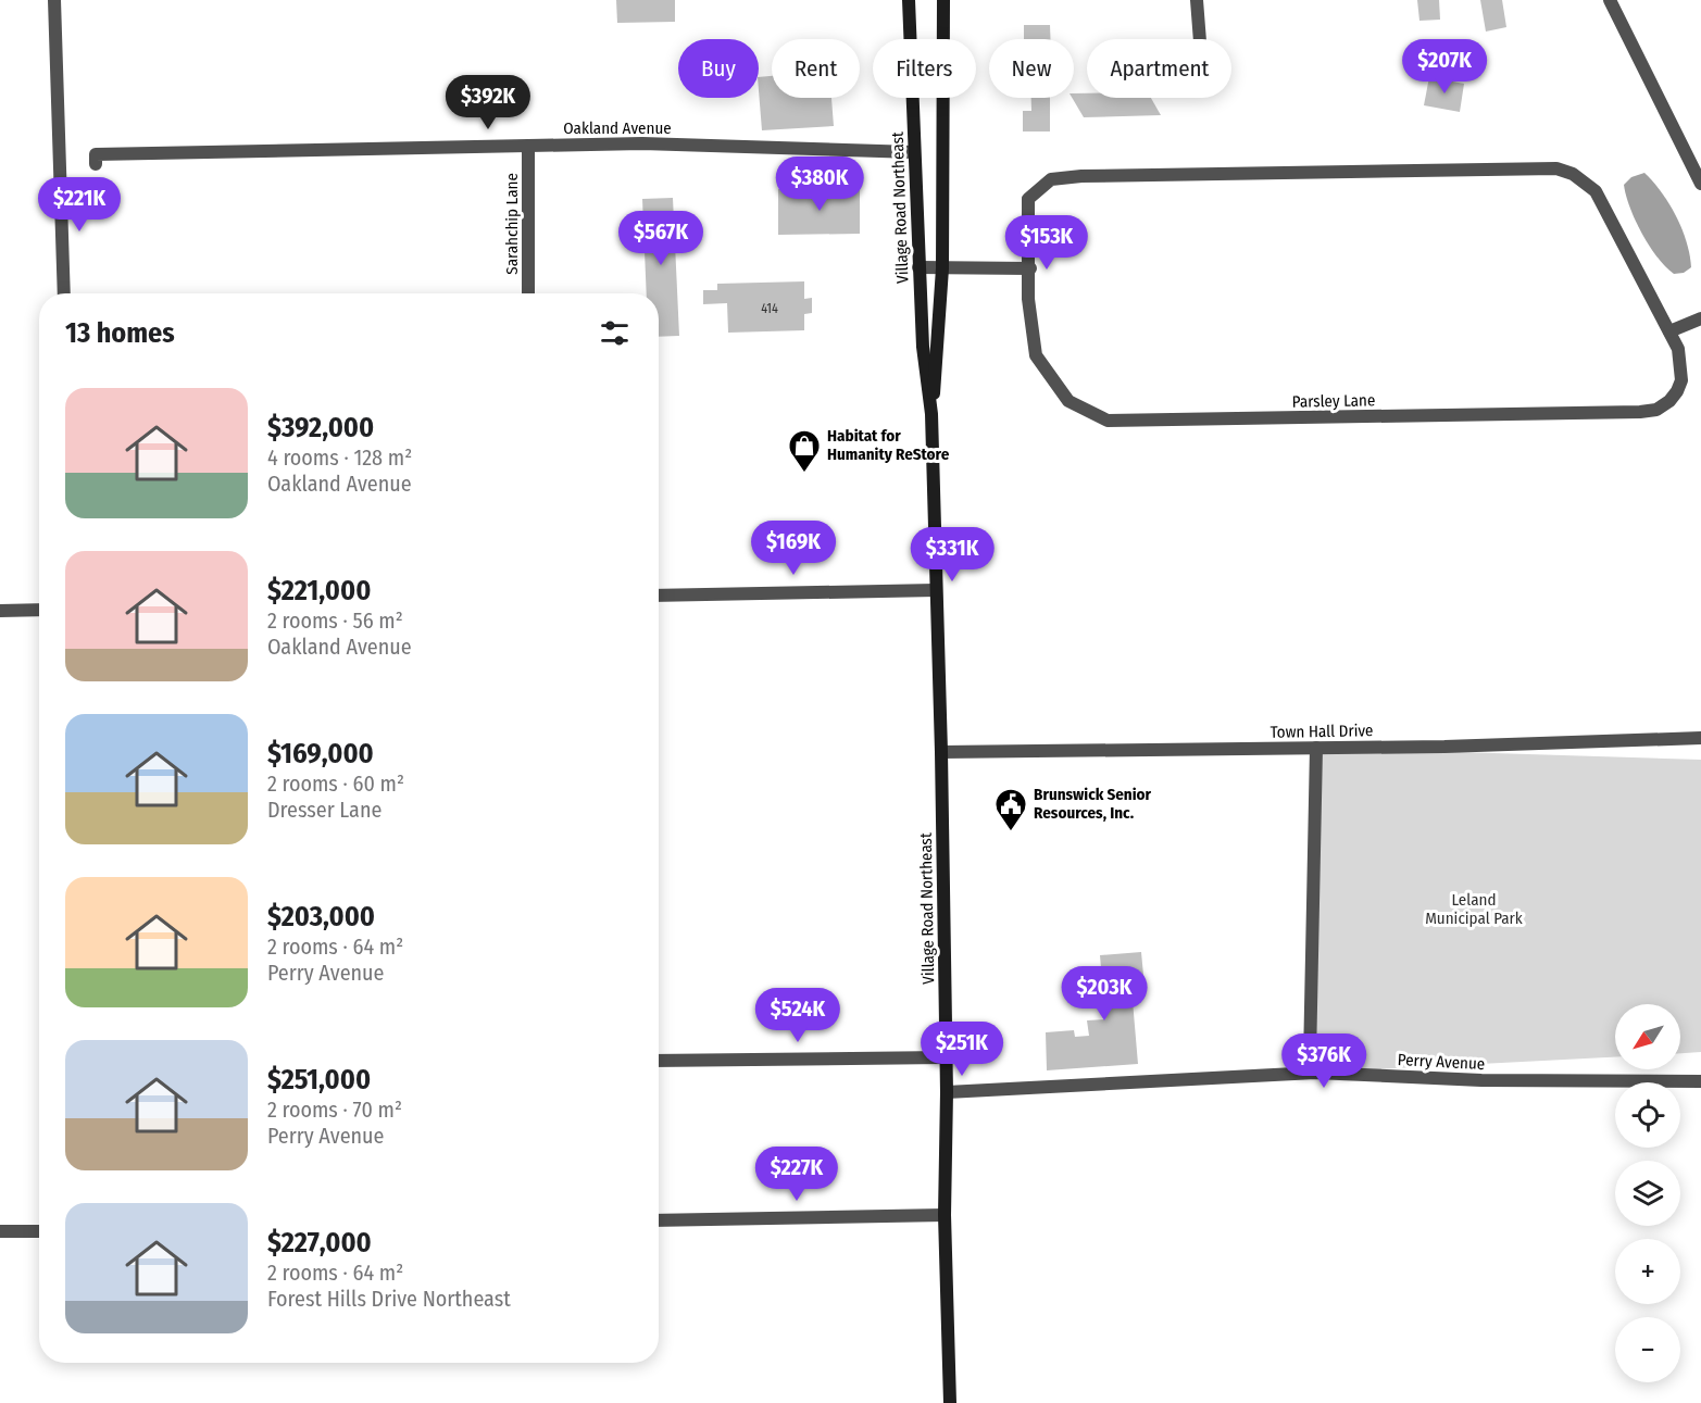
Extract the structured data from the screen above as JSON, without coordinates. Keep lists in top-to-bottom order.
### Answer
{
  "streets": {
    "main road": ["Village Road Northeast"],
    "street": [
      "Oakland Avenue",
      "Sarahchip Lane",
      "Parsley Lane",
      "Town Hall Drive",
      "Perry Avenue"
    ]
  },
  "crossings": [
    ["Oakland Avenue", "Village Road Northeast"],
    ["Oakland Avenue", "Sarahchip Lane"],
    ["Village Road Northeast", "Town Hall Drive"],
    ["Village Road Northeast", "Perry Avenue"]
  ],
  "parks": ["Leland Municipal Park"],
  "places": {
    "shop": ["Habitat for Humanity ReStore"],
    "public building": ["Brunswick Senior Resources, Inc."]
  },
  "house_numbers": ["414"],
  "north": "bottom left",
  "page": {
    "price": [
      "$207K",
      "$392K",
      "$380K",
      "$221K",
      "$567K",
      "$153K",
      "$169K",
      "$331K",
      "$203K",
      "$524K",
      "$251K",
      "$376K",
      "$227K"
    ],
    "chip": [
      "Buy",
      "Rent",
      "Filters",
      "New",
      "Apartment"
    ],
    "heading": "13 homes",
    "list": [
      {
        "name": "$392,000",
        "note": "4 rooms · 128 m² · Oakland Avenue"
      },
      {
        "name": "$221,000",
        "note": "2 rooms · 56 m² · Oakland Avenue"
      },
      {
        "name": "$169,000",
        "note": "2 rooms · 60 m² · Dresser Lane"
      },
      {
        "name": "$203,000",
        "note": "2 rooms · 64 m² · Perry Avenue"
      },
      {
        "name": "$251,000",
        "note": "2 rooms · 70 m² · Perry Avenue"
      },
      {
        "name": "$227,000",
        "note": "2 rooms · 64 m² · Forest Hills Drive Northeast"
      }
    ],
    "map_buttons": ["+", "−"]
  }
}
